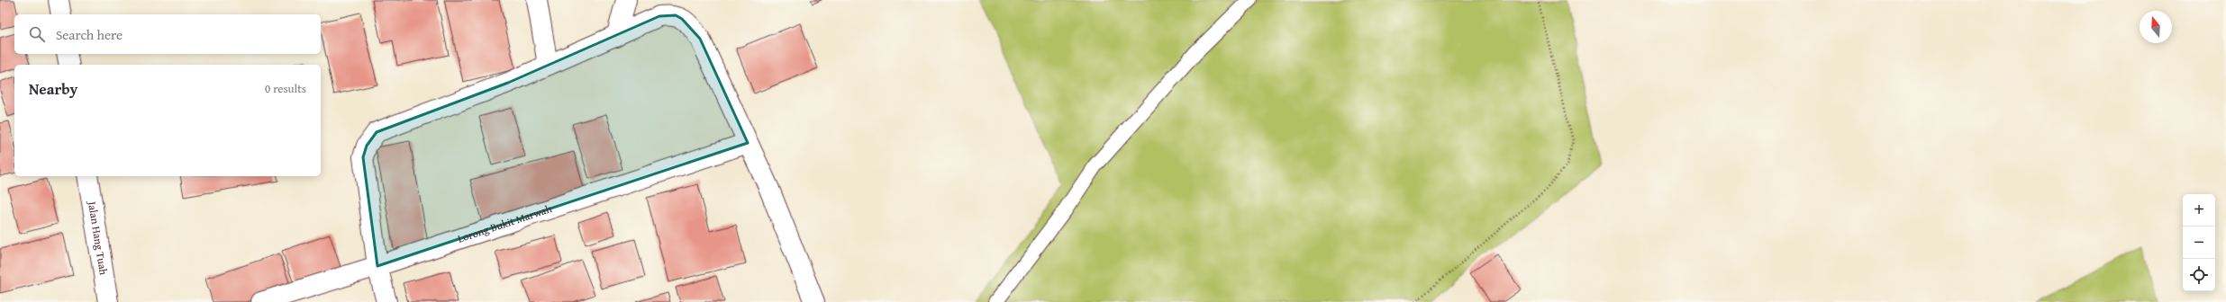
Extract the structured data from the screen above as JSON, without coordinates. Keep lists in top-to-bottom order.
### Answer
{
  "streets": {
    "street": ["Lorong Bukit Marwah", "Jalan Hang Tuah"]
  },
  "north": "top",
  "page": {
    "search": "Search here",
    "heading": ["Nearby", "0 results"],
    "map_buttons": ["+", "−"]
  }
}
